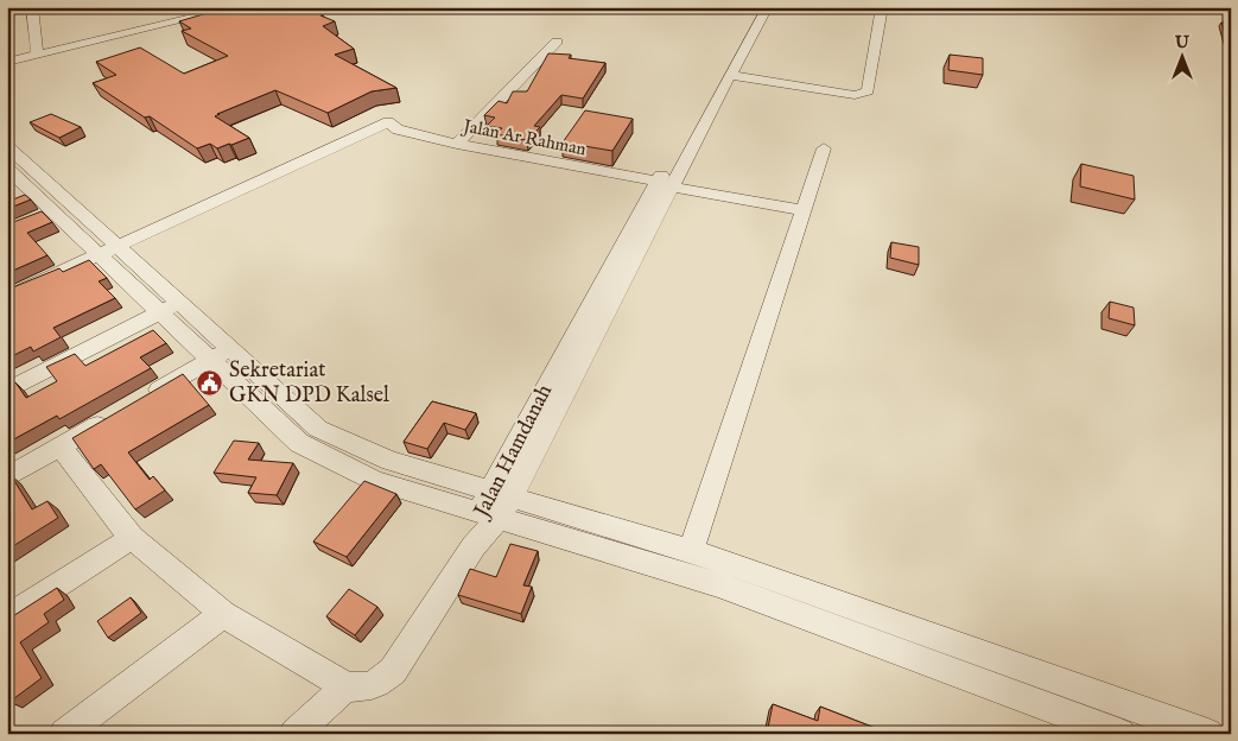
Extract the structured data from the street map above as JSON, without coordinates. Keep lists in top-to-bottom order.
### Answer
{
  "streets": {
    "street": ["Jalan Ar Rahman", "Jalan Hamdanah"]
  },
  "crossings": [
    ["Jalan Ar Rahman", "Jalan Hamdanah"]
  ],
  "places": {
    "public building": ["Sekretariat GKN DPD Kalsel"]
  },
  "north": "top"
}
